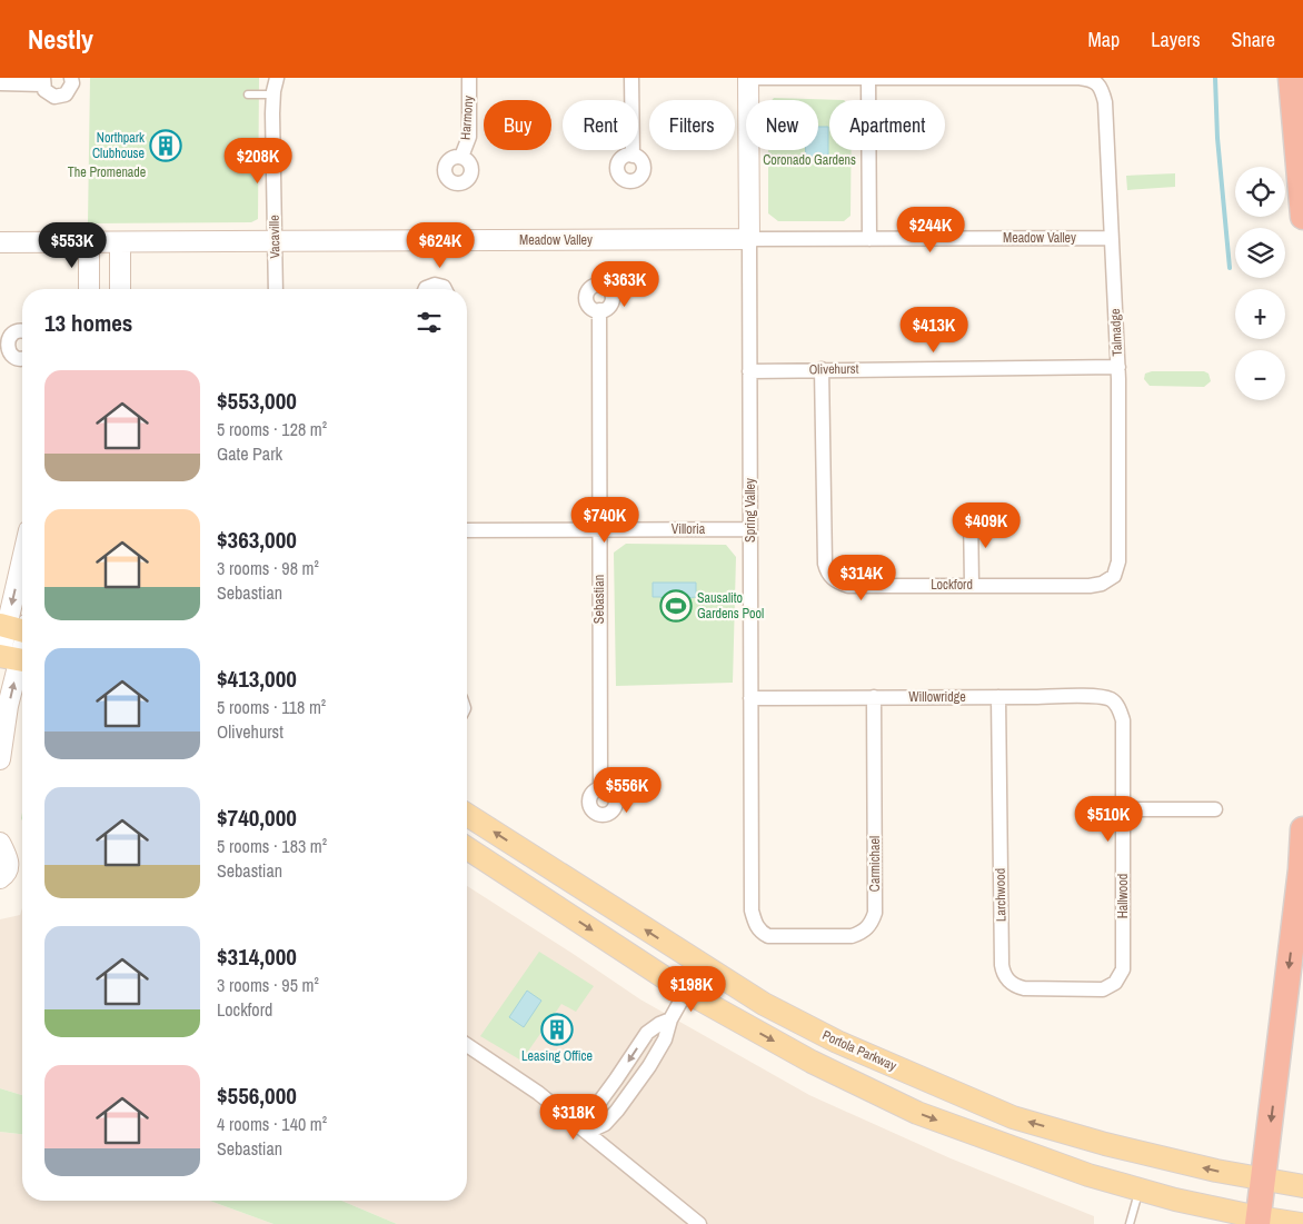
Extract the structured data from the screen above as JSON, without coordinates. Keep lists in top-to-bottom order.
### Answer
{
  "streets": {
    "main road": ["Portola Parkway"],
    "street": [
      "Harmony",
      "Vacaville",
      "Meadow Valley",
      "Talmadge",
      "Olivehurst",
      "Spring Valley",
      "Villoria",
      "Lockford",
      "Sebastian",
      "Willowridge",
      "Carmichael",
      "Larchwood",
      "Hallwood"
    ]
  },
  "crossings": [
    ["Vacaville", "Meadow Valley"],
    ["Meadow Valley", "Talmadge"],
    ["Meadow Valley", "Spring Valley"],
    ["Talmadge", "Olivehurst"],
    ["Talmadge", "Lockford"],
    ["Olivehurst", "Spring Valley"],
    ["Olivehurst", "Lockford"],
    ["Spring Valley", "Villoria"],
    ["Spring Valley", "Willowridge"],
    ["Spring Valley", "Carmichael"],
    ["Villoria", "Sebastian"],
    ["Willowridge", "Carmichael"],
    ["Willowridge", "Larchwood"],
    ["Willowridge", "Hallwood"],
    ["Larchwood", "Hallwood"]
  ],
  "parks": ["Coronado Gardens", "The Promenade"],
  "places": {
    "building": ["Northpark Clubhouse", "Leasing Office"],
    "sports": ["Sausalito Gardens Pool"]
  },
  "page": {
    "header": "Nestly",
    "nav": ["Map", "Layers", "Share"],
    "chip": [
      "Buy",
      "Rent",
      "Filters",
      "New",
      "Apartment"
    ],
    "price": [
      "$208K",
      "$244K",
      "$553K",
      "$624K",
      "$363K",
      "$413K",
      "$740K",
      "$409K",
      "$314K",
      "$556K",
      "$510K",
      "$198K",
      "$318K"
    ],
    "map_buttons": ["+", "−"],
    "heading": "13 homes",
    "list": [
      {
        "name": "$553,000",
        "note": "5 rooms · 128 m² · Gate Park"
      },
      {
        "name": "$363,000",
        "note": "3 rooms · 98 m² · Sebastian"
      },
      {
        "name": "$413,000",
        "note": "5 rooms · 118 m² · Olivehurst"
      },
      {
        "name": "$740,000",
        "note": "5 rooms · 183 m² · Sebastian"
      },
      {
        "name": "$314,000",
        "note": "3 rooms · 95 m² · Lockford"
      },
      {
        "name": "$556,000",
        "note": "4 rooms · 140 m² · Sebastian"
      }
    ]
  }
}
